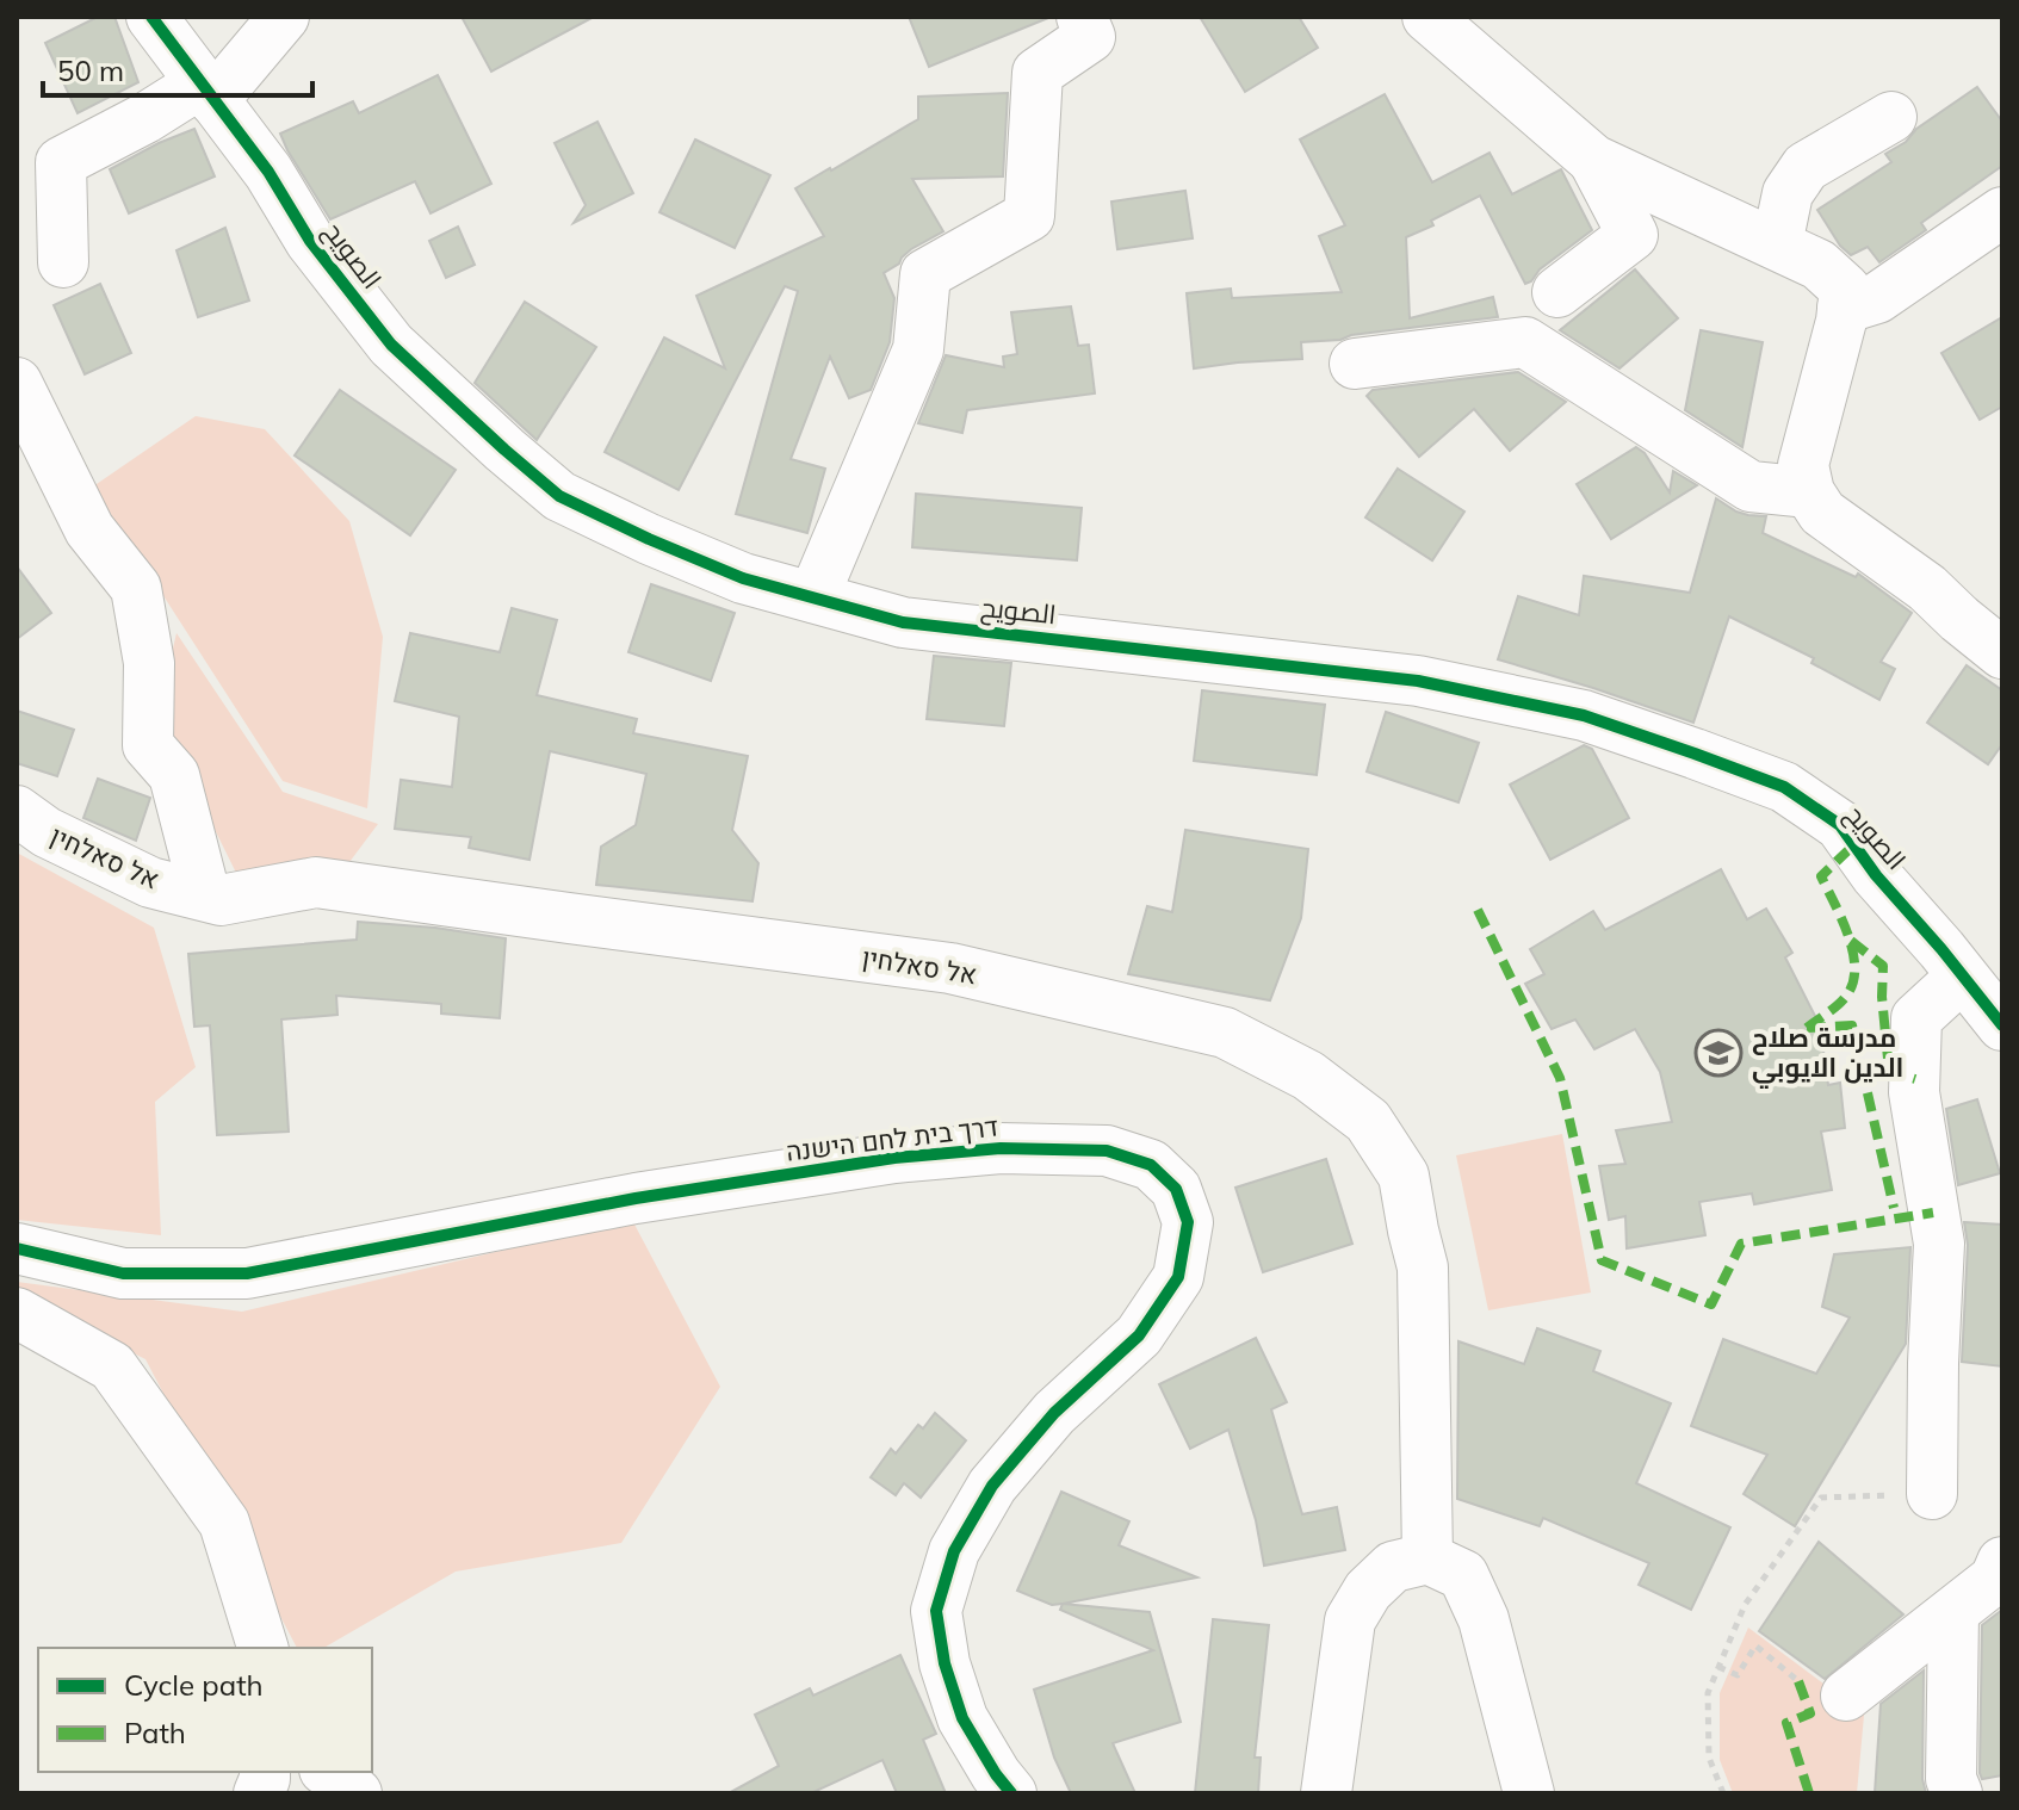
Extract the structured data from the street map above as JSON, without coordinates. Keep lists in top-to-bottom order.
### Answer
{
  "streets": {
    "street": ["الصويح", "אל סאלחין", "דרך בית לחם הישנה"]
  },
  "places": {
    "school or university": ["مدرسة صلاح الدين الايوبي"]
  },
  "legend": ["Cycle path", "Path"],
  "scale_bar": "50 m"
}
